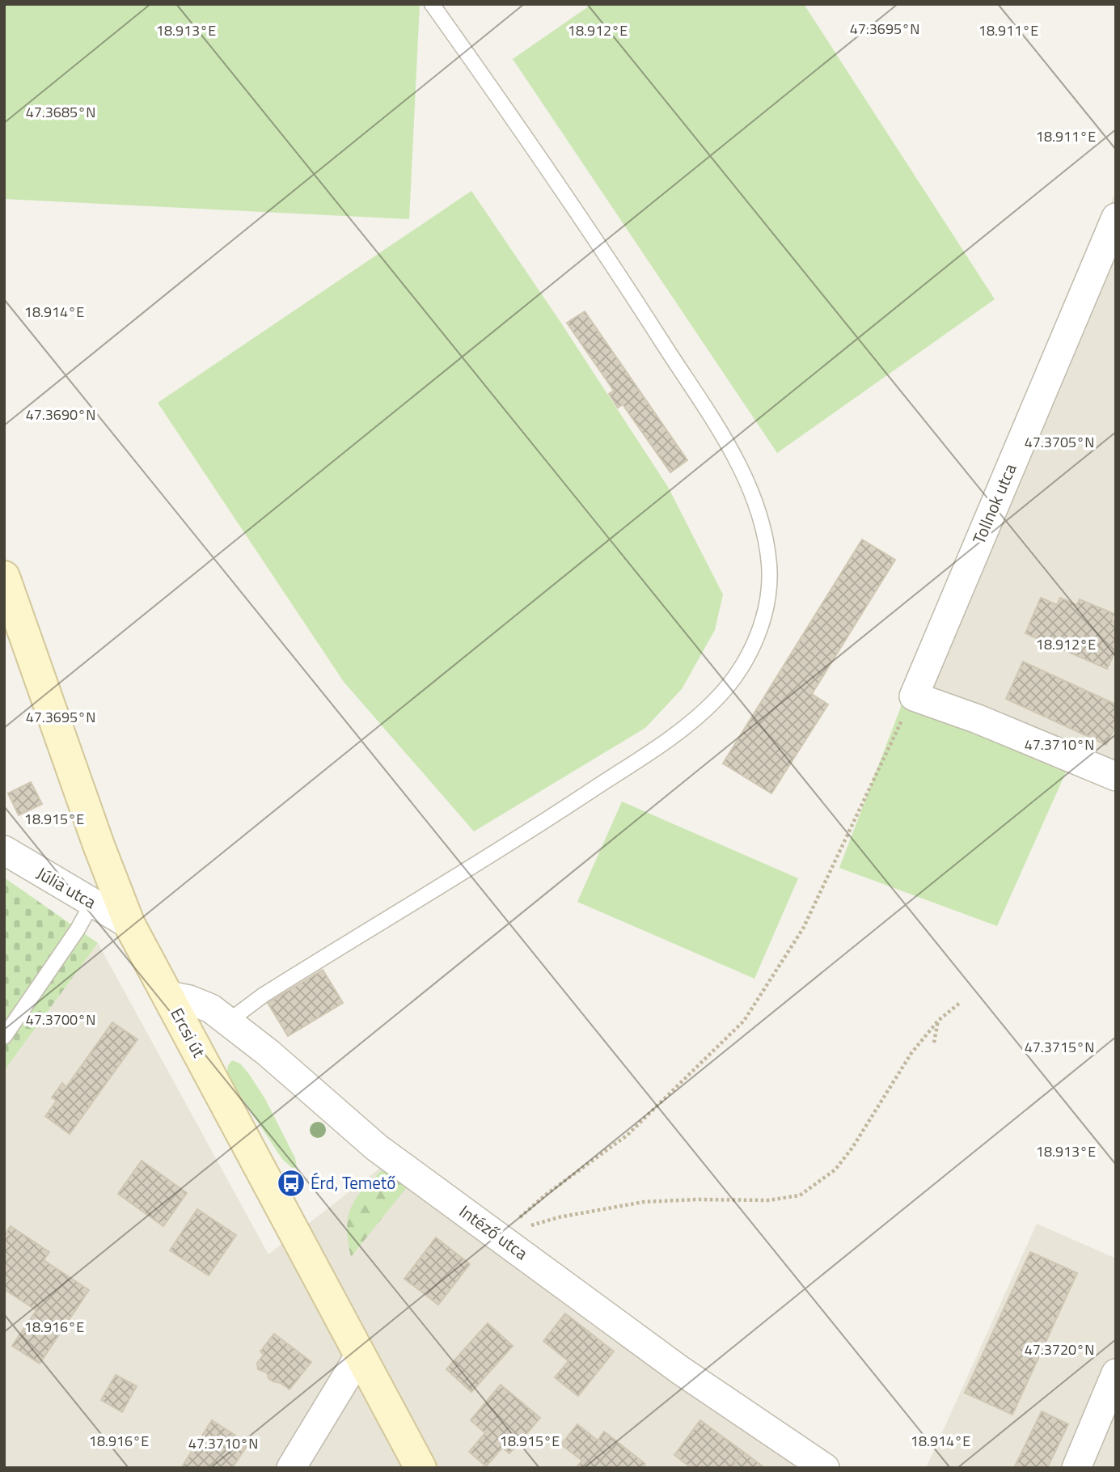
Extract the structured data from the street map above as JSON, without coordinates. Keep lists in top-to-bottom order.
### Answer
{
  "streets": {
    "main road": ["Ercsi út"],
    "street": ["Tollnok utca", "Júlia utca", "Intéző utca"]
  },
  "crossings": [
    ["Júlia utca", "Ercsi út"],
    ["Ercsi út", "Intéző utca"]
  ],
  "places": {
    "bus stop": ["Érd, Temető"]
  },
  "coordinates": [
    "47.3695°N",
    "18.913°E",
    "18.912°E",
    "18.911°E",
    "47.3685°N",
    "18.914°E",
    "47.3690°N",
    "47.3705°N",
    "47.3710°N",
    "18.915°E",
    "47.3700°N",
    "47.3715°N",
    "18.916°E",
    "47.3720°N"
  ]
}
